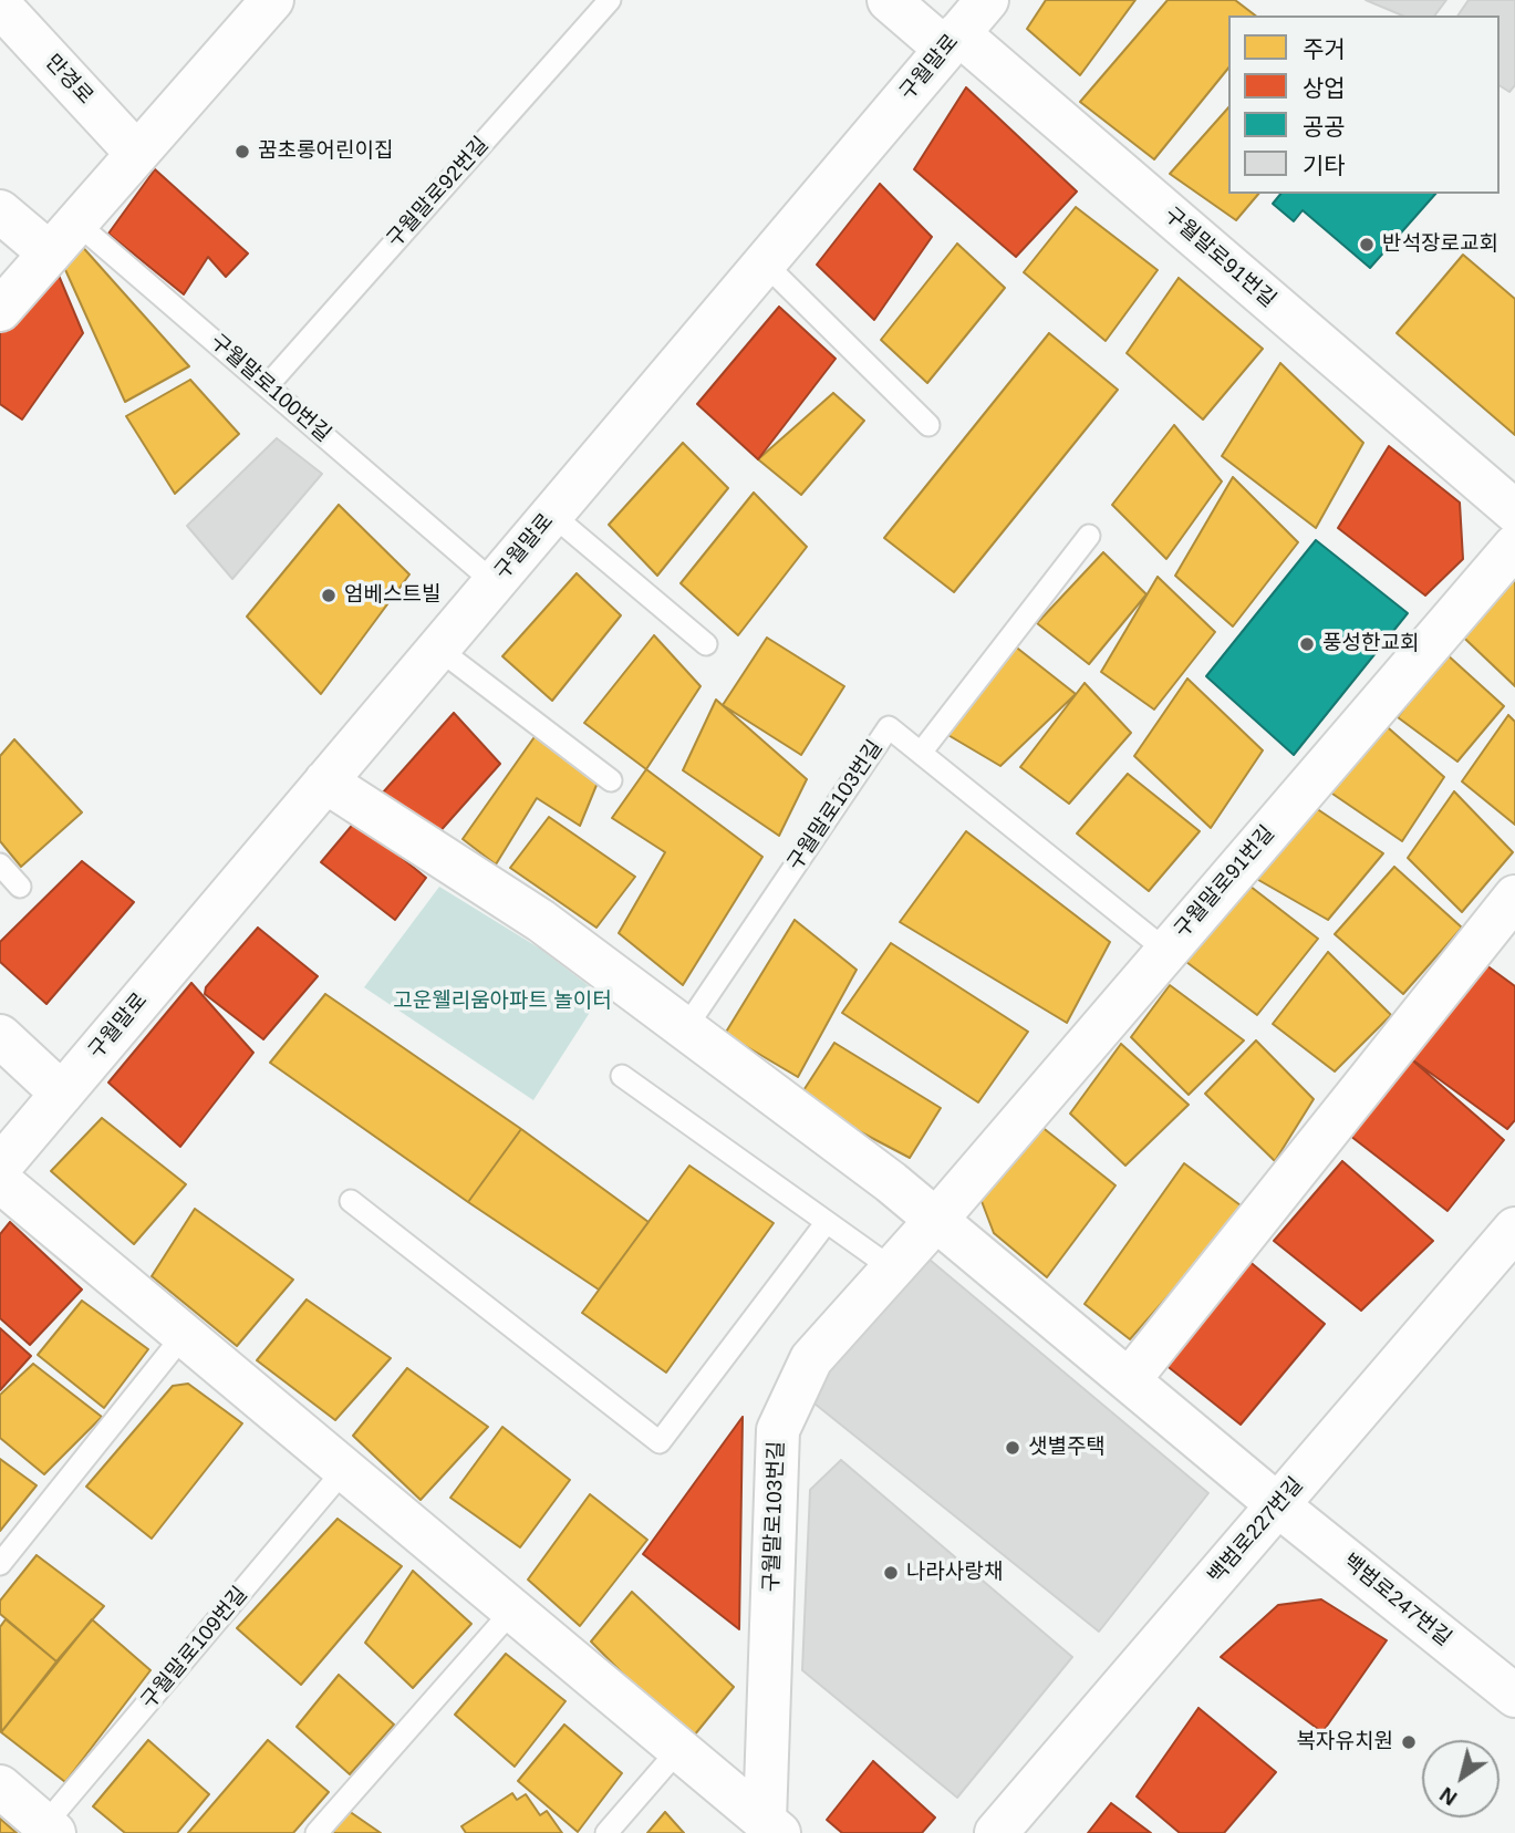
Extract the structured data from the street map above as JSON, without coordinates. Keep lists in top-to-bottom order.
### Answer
{
  "streets": {
    "street": [
      "구월말로",
      "만경로",
      "구월말로91번길",
      "구월말로103번길",
      "백범로227번길",
      "백범로247번길"
    ],
    "lane": ["구월말로92번길", "구월말로100번길", "구월말로109번길"]
  },
  "crossings": [
    ["구월말로", "구월말로91번길"],
    ["구월말로", "구월말로100번길"],
    ["구월말로92번길", "구월말로100번길"],
    ["구월말로91번길", "구월말로103번길"],
    ["백범로227번길", "백범로247번길"]
  ],
  "parks": ["고운웰리움아파트 놀이터"],
  "places": [
    "꿈초롱어린이집",
    "반석장로교회",
    "엄베스트빌",
    "풍성한교회",
    "샛별주택",
    "나라사랑채",
    "복자유치원"
  ],
  "legend": [
    "주거",
    "상업",
    "공공",
    "기타"
  ],
  "north": "bottom left"
}
